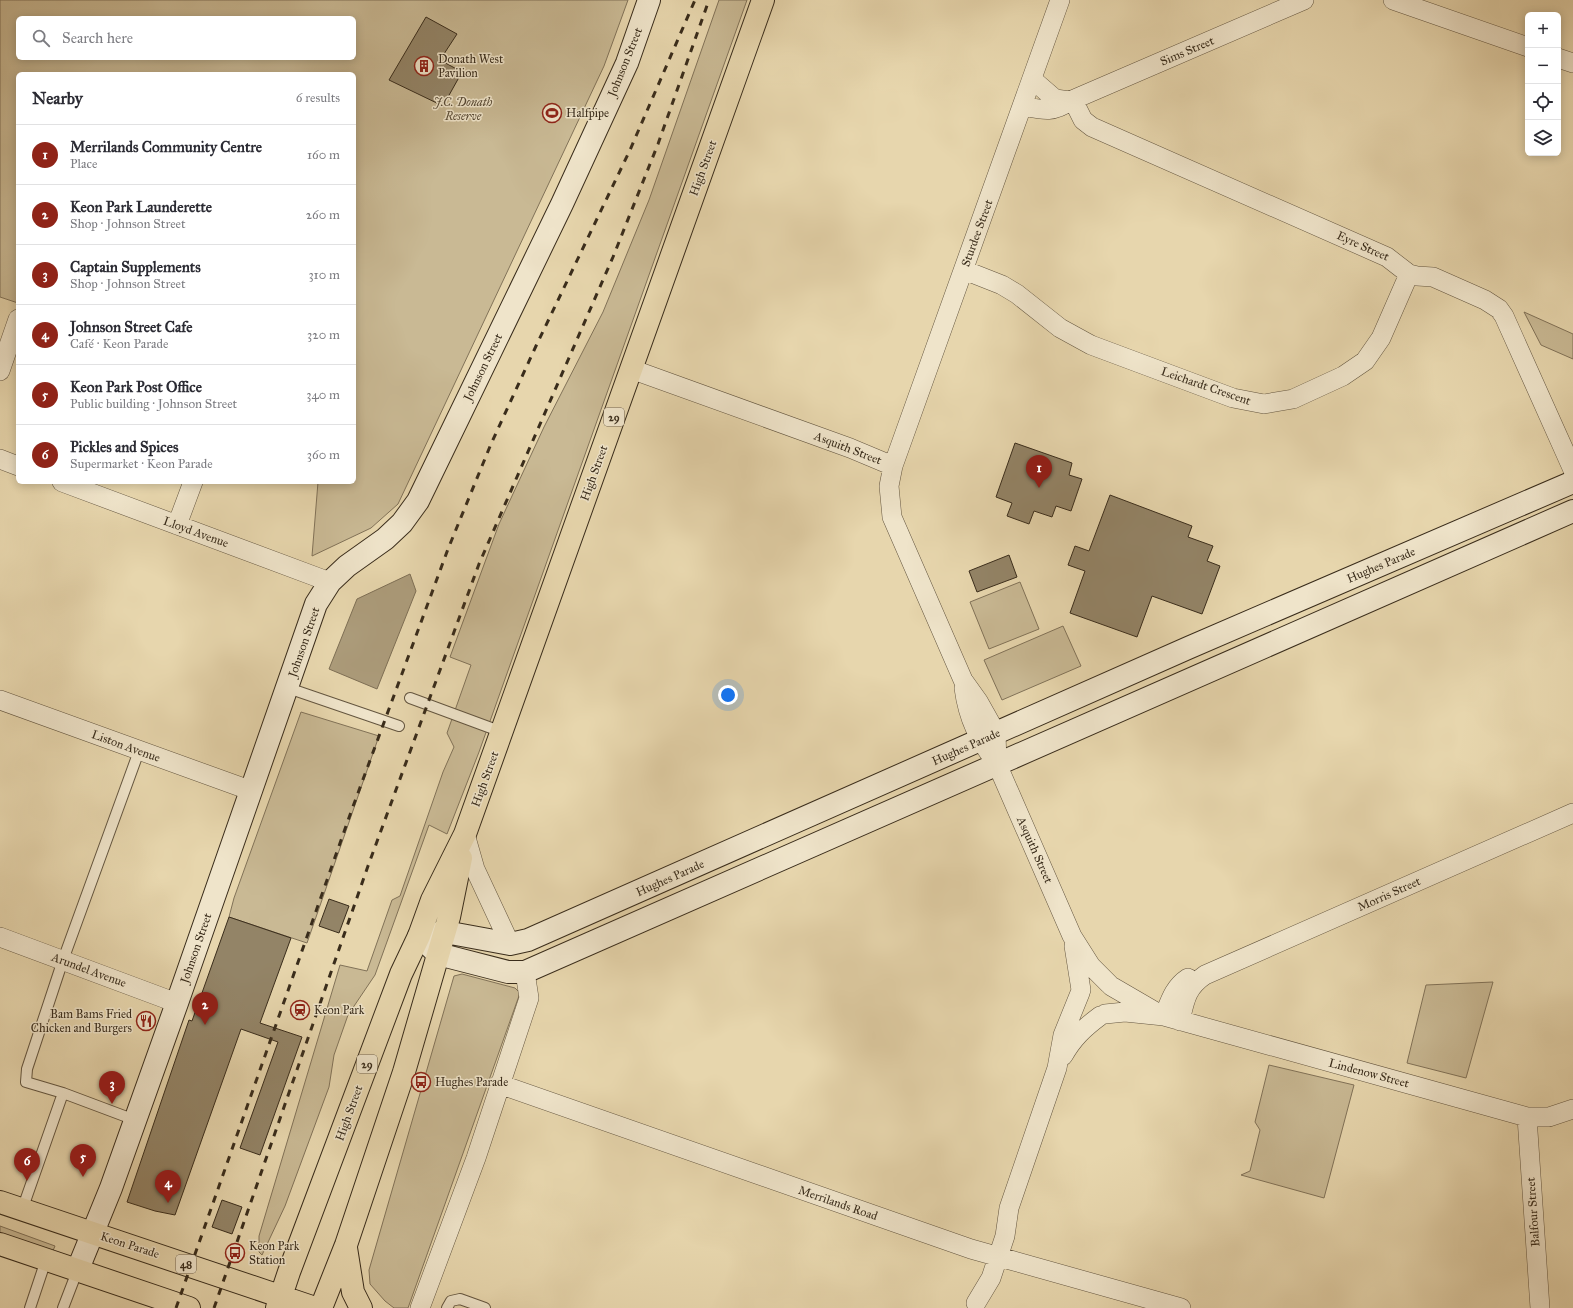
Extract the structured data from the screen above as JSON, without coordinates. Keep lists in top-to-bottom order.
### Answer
{
  "streets": {
    "main road": [
      "High Street",
      "29",
      "Keon Parade",
      "48"
    ],
    "street": [
      "Sims Street",
      "Johnson Street",
      "Sturdee Street",
      "Eyre Street",
      "Leichardt Crescent",
      "Asquith Street",
      "Lloyd Avenue",
      "Hughes Parade",
      "Liston Avenue",
      "Morris Street",
      "Arundel Avenue",
      "Lindenow Street",
      "Merrilands Road",
      "Balfour Street"
    ]
  },
  "crossings": [
    ["Sims Street", "Sturdee Street"],
    ["Sims Street", "Eyre Street"],
    ["Johnson Street", "Lloyd Avenue"],
    ["Johnson Street", "Liston Avenue"],
    ["Johnson Street", "Arundel Avenue"],
    ["Johnson Street", "Keon Parade"],
    ["High Street", "Asquith Street"],
    ["High Street", "Hughes Parade"],
    ["High Street", "Keon Parade"],
    ["High Street", "48"],
    ["Sturdee Street", "Leichardt Crescent"],
    ["Sturdee Street", "Asquith Street"],
    ["Eyre Street", "Leichardt Crescent"],
    ["Asquith Street", "Hughes Parade"],
    ["Asquith Street", "Lindenow Street"],
    ["Morris Street", "Lindenow Street"],
    ["Lindenow Street", "Balfour Street"],
    ["Keon Parade", "48"]
  ],
  "parks": ["J.C. Donath Reserve"],
  "places": {
    "building": ["Donath West Pavilion"],
    "sports": ["Halfpipe"],
    "station": ["Keon Park"],
    "restaurant": ["Bam Bams Fried Chicken and Burgers"],
    "bus stop": ["Hughes Parade", "Keon Park Station"]
  },
  "page": {
    "map_buttons": ["+", "−"],
    "search": "Search here",
    "heading": ["Nearby", "6 results"],
    "list": [
      {
        "mark": "1",
        "name": "Merrilands Community Centre",
        "note": "Place",
        "value": "160 m"
      },
      {
        "mark": "2",
        "name": "Keon Park Launderette",
        "note": "Shop · Johnson Street",
        "value": "260 m"
      },
      {
        "mark": "3",
        "name": "Captain Supplements",
        "note": "Shop · Johnson Street",
        "value": "310 m"
      },
      {
        "mark": "4",
        "name": "Johnson Street Cafe",
        "note": "Café · Keon Parade",
        "value": "320 m"
      },
      {
        "mark": "5",
        "name": "Keon Park Post Office",
        "note": "Public building · Johnson Street",
        "value": "340 m"
      },
      {
        "mark": "6",
        "name": "Pickles and Spices",
        "note": "Supermarket · Keon Parade",
        "value": "360 m"
      }
    ],
    "pins": [
      "1",
      "2",
      "3",
      "5",
      "6",
      "4"
    ]
  }
}
